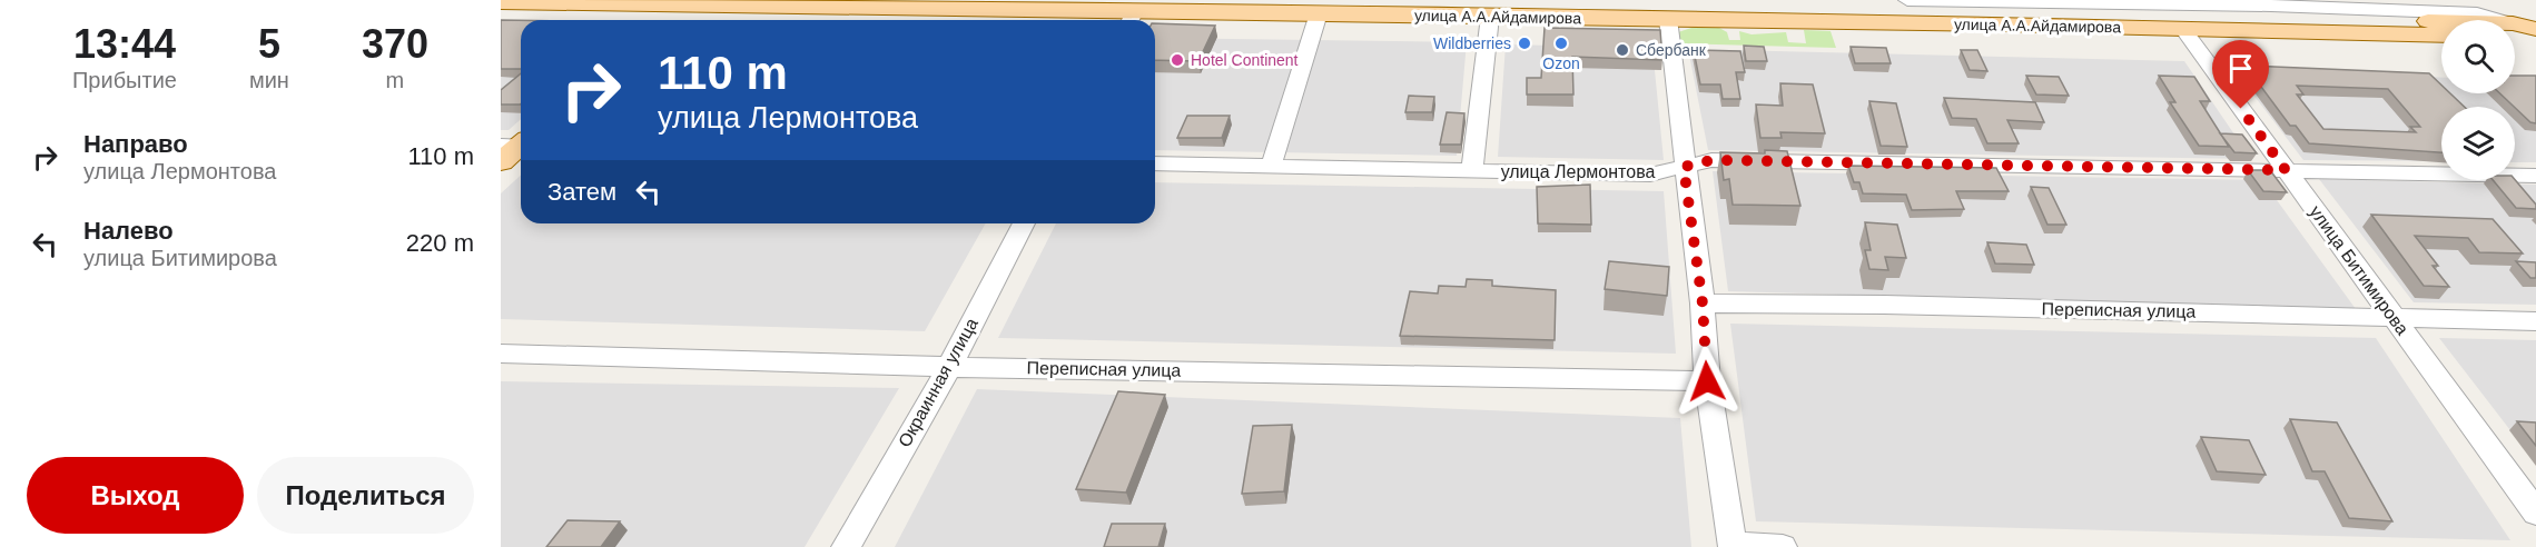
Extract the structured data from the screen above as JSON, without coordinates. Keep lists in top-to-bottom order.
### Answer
{
  "streets": {
    "main road": ["улица А.А.Айдамирова"],
    "street": [
      "улица Лермонтова",
      "улица Битимирова",
      "Переписная улица",
      "Окраинная улица"
    ]
  },
  "crossings": [
    ["улица А.А.Айдамирова", "улица Битимирова"],
    ["улица Лермонтова", "улица Битимирова"],
    ["улица Битимирова", "Переписная улица"],
    ["Переписная улица", "Окраинная улица"]
  ],
  "places": [
    "Wildberries",
    "Ozon",
    "Сбербанк",
    "Hotel Continent"
  ],
  "page": {
    "eta": [
      "13:44",
      "Прибытие",
      "5",
      "мин",
      "370",
      "m"
    ],
    "turn": ["110 m", "улица Лермонтова"],
    "list": [
      {
        "name": "Направо",
        "note": "улица Лермонтова",
        "value": "110 m"
      },
      {
        "name": "Налево",
        "note": "улица Битимирова",
        "value": "220 m"
      }
    ],
    "then": "Затем",
    "buttons": ["Выход", "Поделиться"]
  }
}
